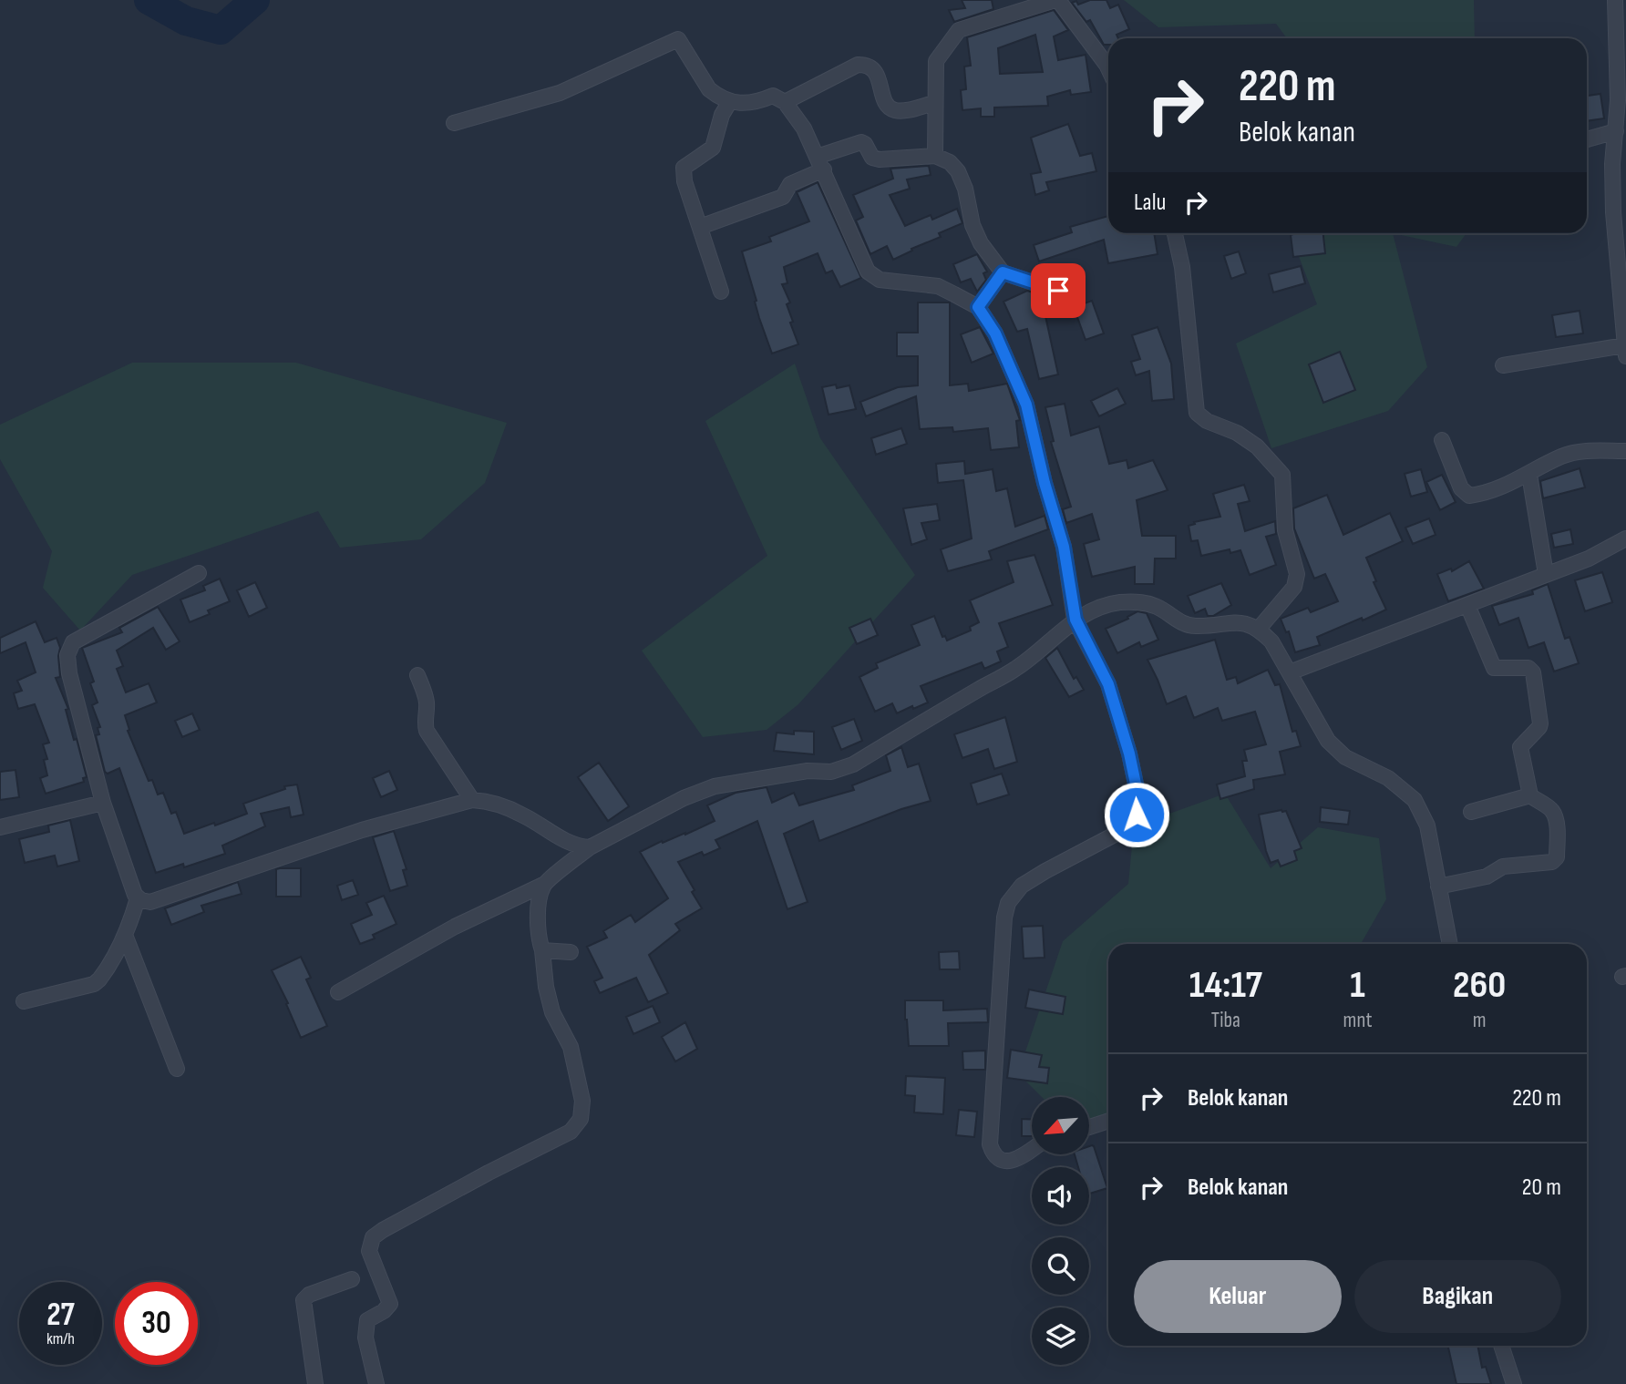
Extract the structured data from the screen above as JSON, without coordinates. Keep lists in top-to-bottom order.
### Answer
{
  "north": "bottom left",
  "page": {
    "turn": ["220 m", "Belok kanan"],
    "then": "Lalu",
    "eta": [
      "14:17",
      "Tiba",
      "1",
      "mnt",
      "260",
      "m"
    ],
    "list": [
      {
        "name": "Belok kanan",
        "value": "220 m"
      },
      {
        "name": "Belok kanan",
        "value": "20 m"
      }
    ],
    "buttons": ["Keluar", "Bagikan"],
    "speed": "27 km/h",
    "limit": "30"
  }
}
